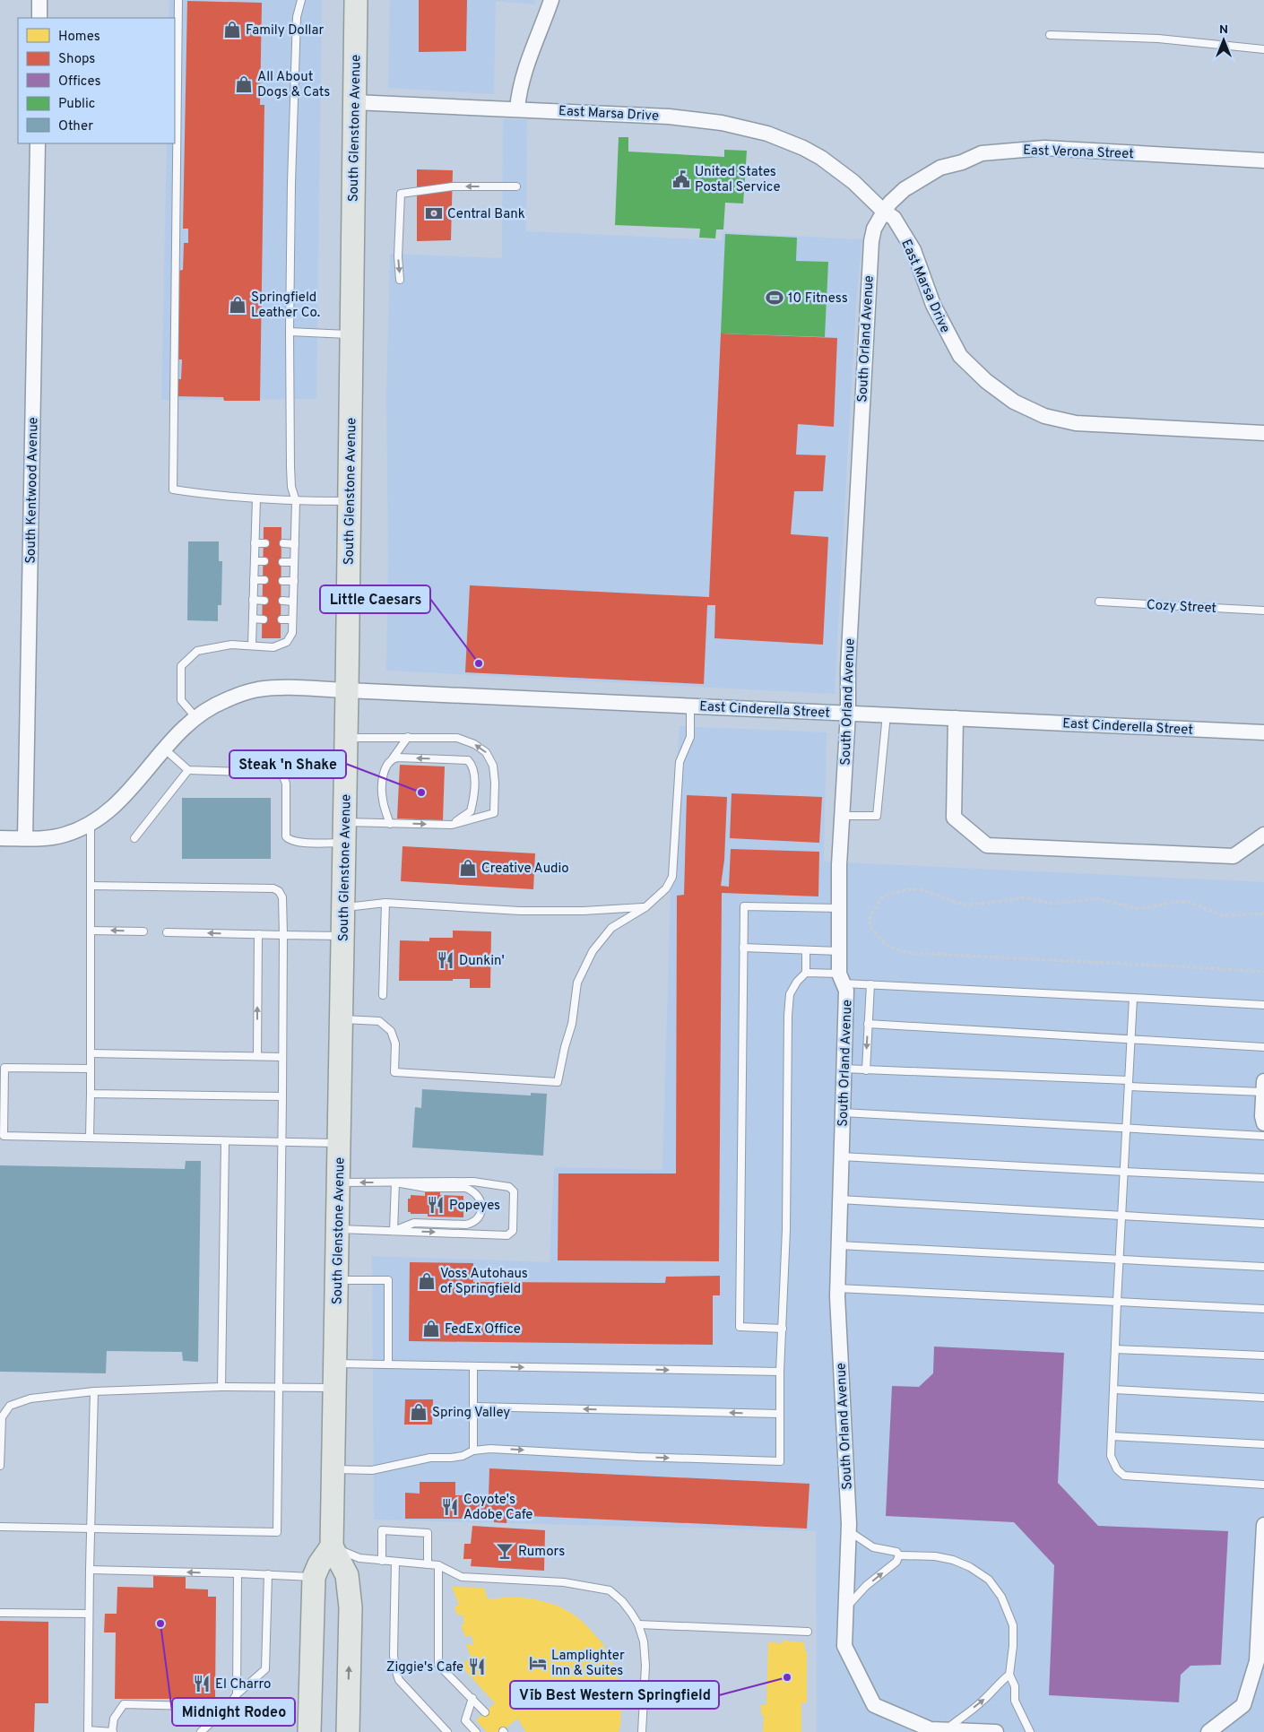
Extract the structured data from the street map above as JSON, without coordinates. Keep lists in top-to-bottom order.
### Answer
{
  "streets": {
    "main road": ["South Glenstone Avenue"],
    "street": [
      "East Marsa Drive",
      "East Verona Street",
      "South Orland Avenue",
      "South Kentwood Avenue",
      "East Cinderella Street"
    ],
    "lane": ["Cozy Street"]
  },
  "crossings": [
    ["East Marsa Drive", "South Glenstone Avenue"],
    ["East Marsa Drive", "East Verona Street"],
    ["East Marsa Drive", "South Orland Avenue"],
    ["South Glenstone Avenue", "East Cinderella Street"],
    ["East Verona Street", "South Orland Avenue"],
    ["South Orland Avenue", "East Cinderella Street"],
    ["South Kentwood Avenue", "East Cinderella Street"]
  ],
  "places": {
    "shop": [
      "Family Dollar",
      "All About Dogs & Cats",
      "Springfield Leather Co.",
      "Creative Audio",
      "Voss Autohaus of Springfield",
      "FedEx Office",
      "Spring Valley"
    ],
    "public building": ["United States Postal Service"],
    "bank": ["Central Bank"],
    "sports": ["10 Fitness"],
    "other": [
      "Little Caesars",
      "Steak 'n Shake",
      "Midnight Rodeo",
      "Vīb Best Western Springfield"
    ],
    "restaurant": [
      "Dunkin'",
      "Popeyes",
      "Coyote's Adobe Cafe",
      "Ziggie's Cafe",
      "El Charro"
    ],
    "bar": ["Rumors"],
    "hotel": ["Lamplighter Inn & Suites"]
  },
  "legend": [
    "Homes",
    "Shops",
    "Offices",
    "Public",
    "Other"
  ],
  "north": "top"
}
